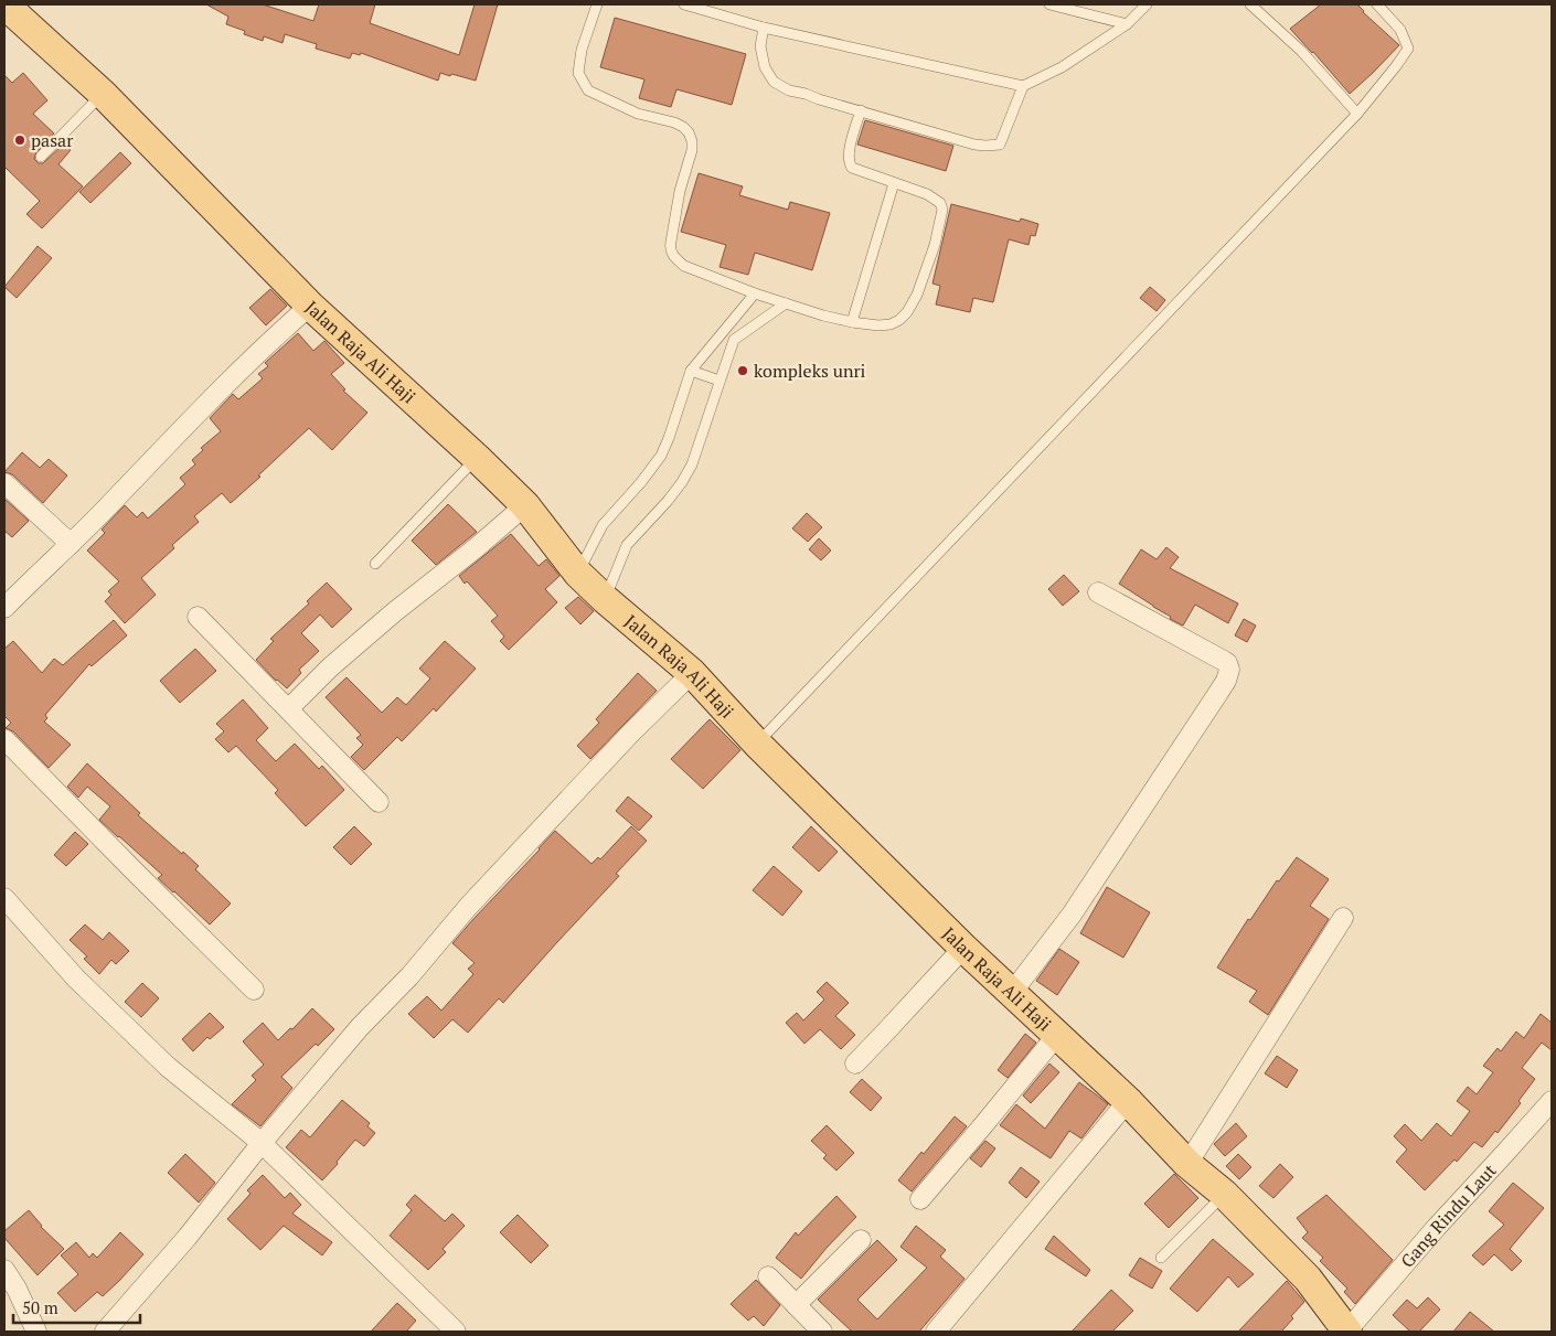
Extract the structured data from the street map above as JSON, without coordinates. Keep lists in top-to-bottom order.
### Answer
{
  "streets": {
    "main road": ["Jalan Raja Ali Haji"],
    "street": ["Gang Rindu Laut"]
  },
  "crossings": [
    ["Jalan Raja Ali Haji", "Gang Rindu Laut"]
  ],
  "places": ["pasar", "kompleks unri"],
  "scale_bar": "50 m"
}
